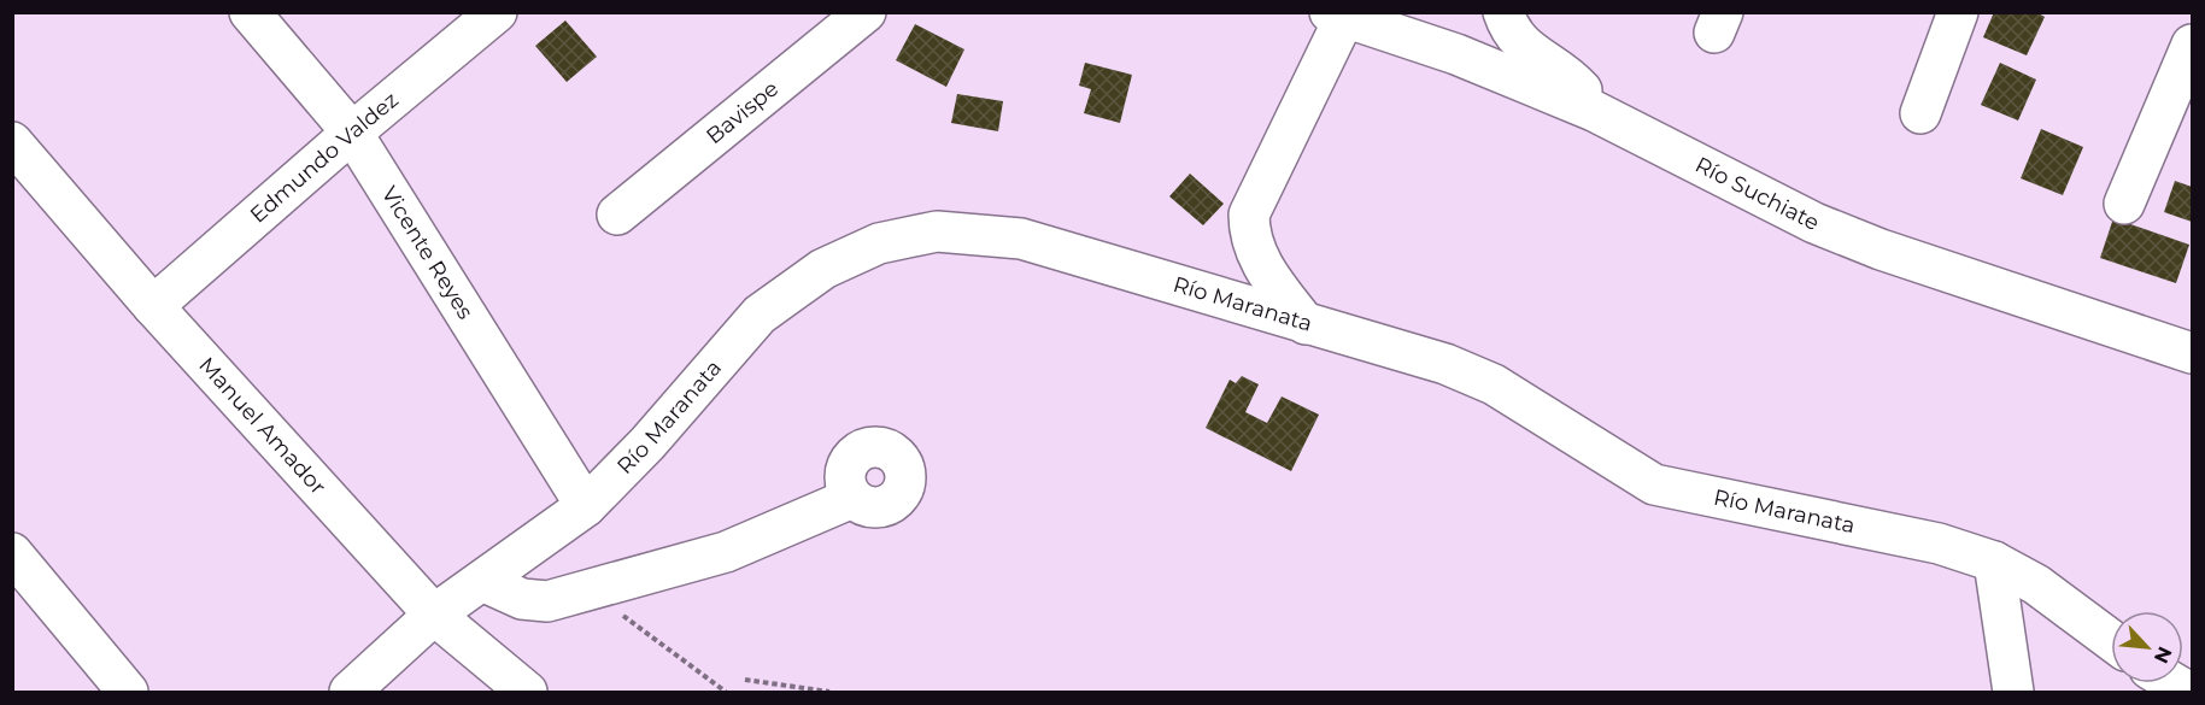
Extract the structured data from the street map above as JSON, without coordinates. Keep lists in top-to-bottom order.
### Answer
{
  "streets": {
    "street": [
      "Bavispe",
      "Edmundo Valdez",
      "Río Suchiate",
      "Vicente Reyes",
      "Río Maranata",
      "Manuel Amador"
    ]
  },
  "crossings": [
    ["Edmundo Valdez", "Vicente Reyes"],
    ["Edmundo Valdez", "Manuel Amador"],
    ["Vicente Reyes", "Río Maranata"],
    ["Río Maranata", "Manuel Amador"]
  ],
  "north": "bottom right"
}
